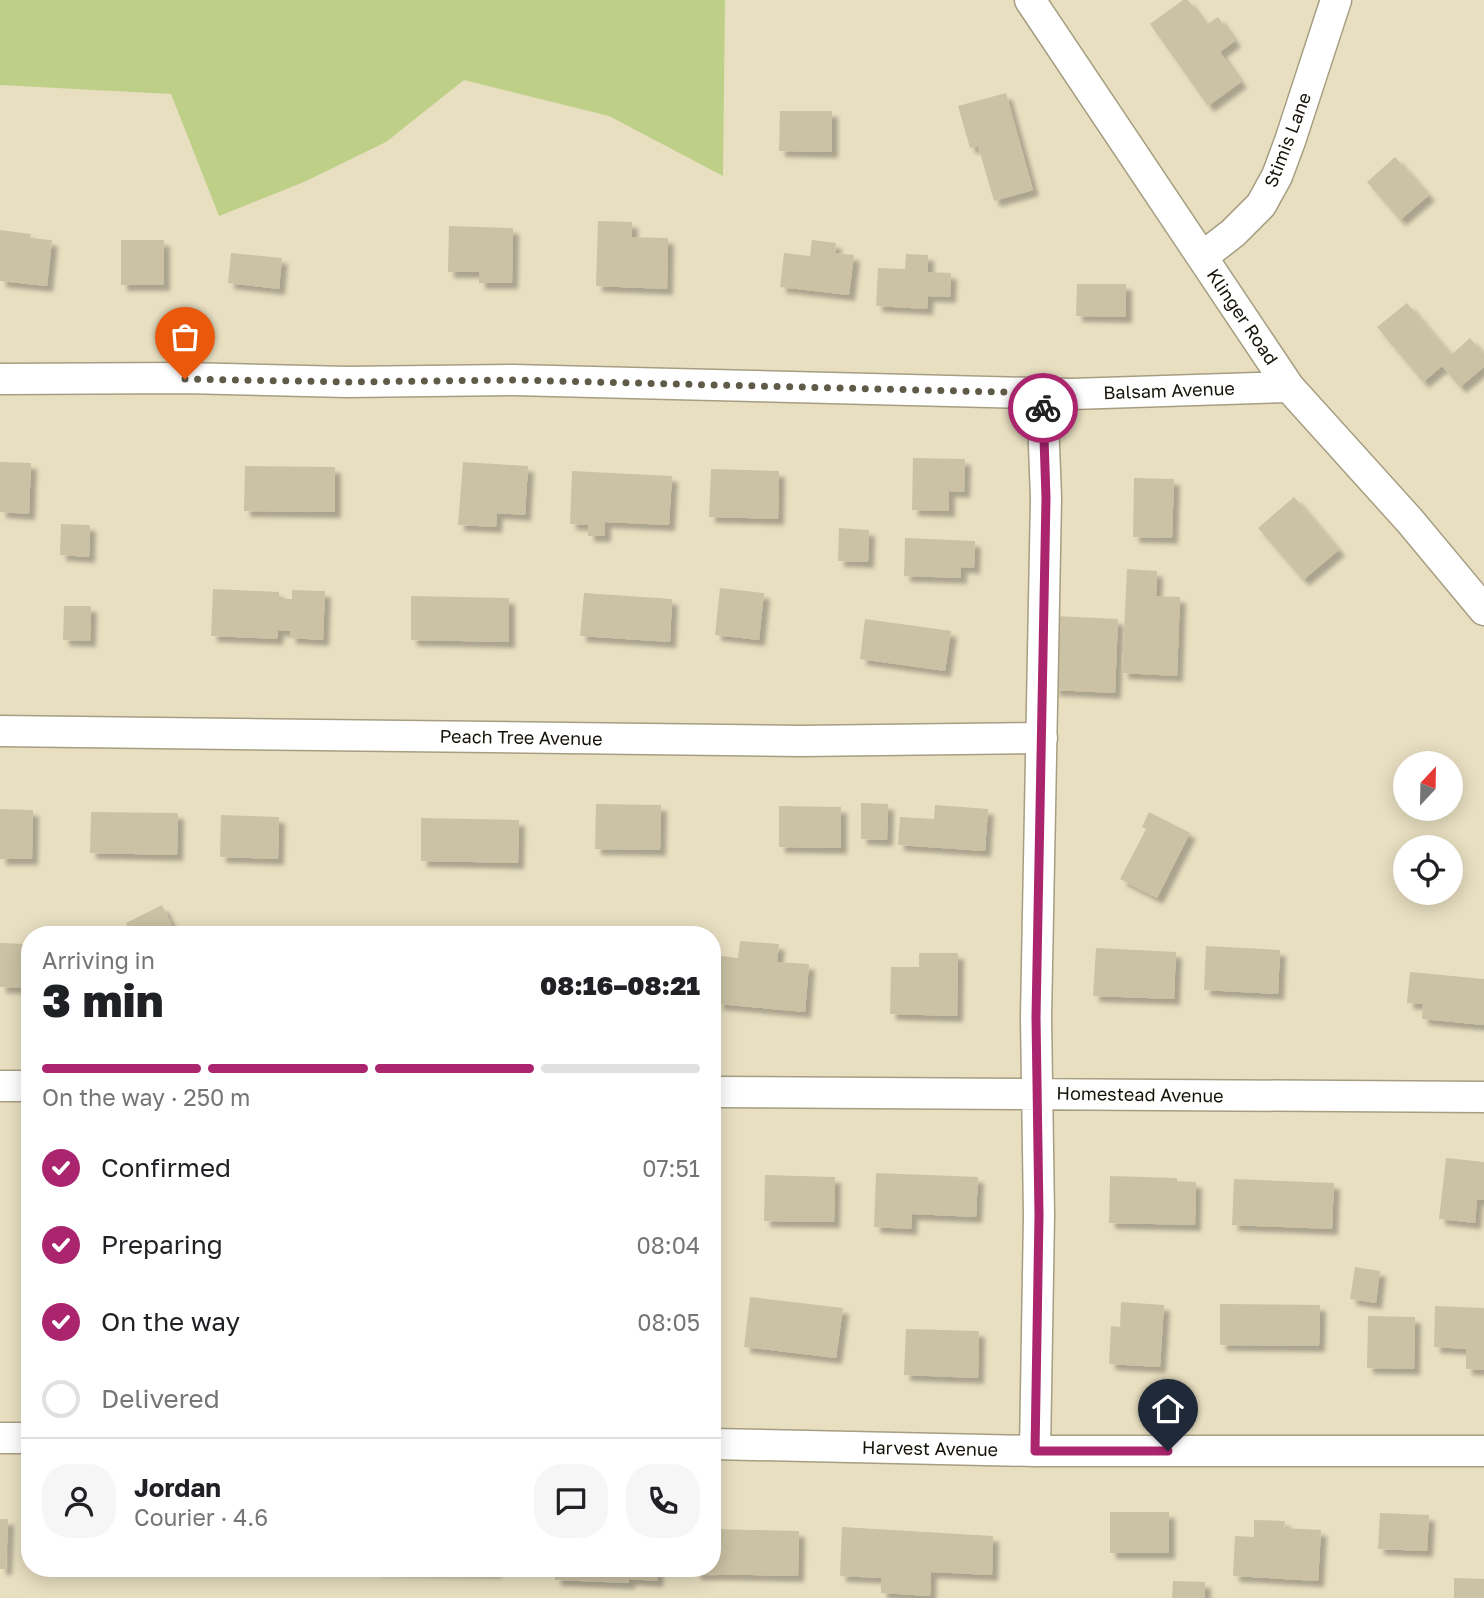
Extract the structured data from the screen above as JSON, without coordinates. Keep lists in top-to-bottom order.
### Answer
{
  "streets": {
    "street": [
      "Stimis Lane",
      "Klinger Road",
      "Balsam Avenue",
      "Peach Tree Avenue",
      "Homestead Avenue",
      "Harvest Avenue"
    ]
  },
  "crossings": [
    ["Stimis Lane", "Klinger Road"],
    ["Klinger Road", "Balsam Avenue"]
  ],
  "north": "top",
  "page": {
    "heading": ["3 min", "Arriving in", "08:16–08:21"],
    "panel": ["Jordan", "Courier · 4.6"],
    "bar": "On the way · 250 m",
    "list": [
      ["Confirmed", "07:51"],
      ["Preparing", "08:04"],
      ["On the way", "08:05"],
      "Delivered"
    ]
  }
}
